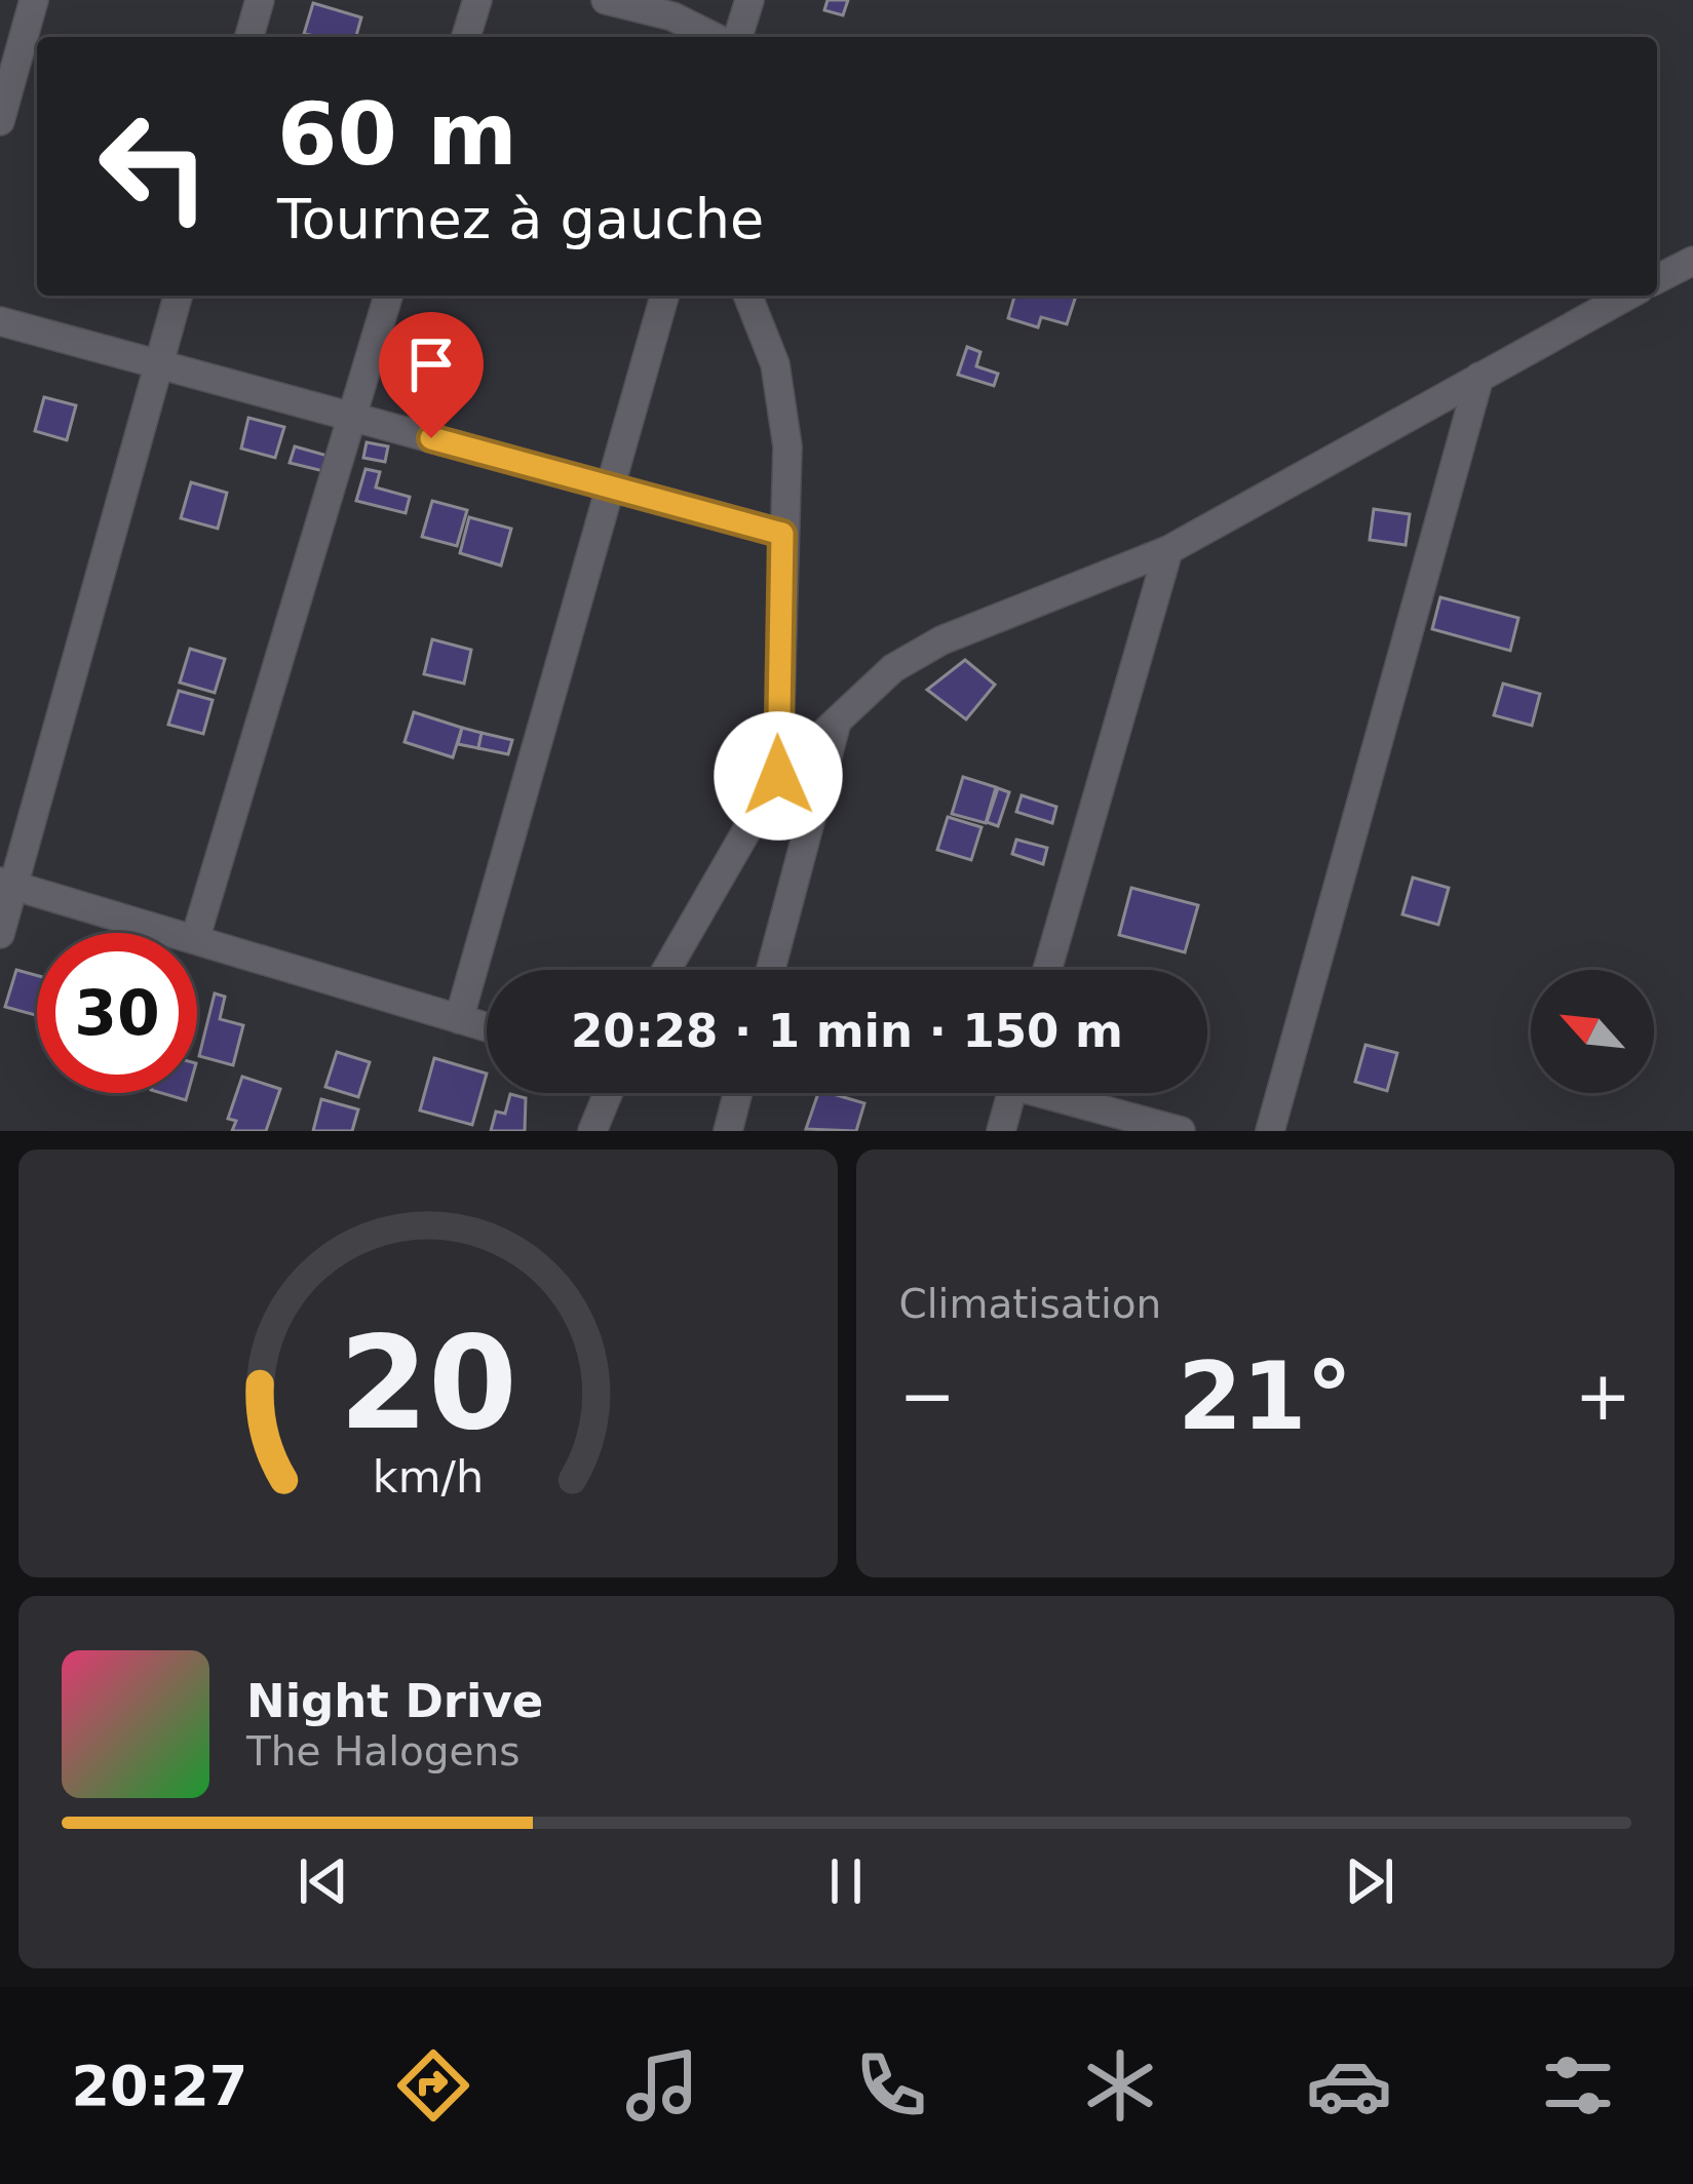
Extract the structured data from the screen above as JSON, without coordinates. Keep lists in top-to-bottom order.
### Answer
{
  "north": "top left",
  "page": {
    "turn": ["60 m", "Tournez à gauche"],
    "limit": "30",
    "trip": "20:28 · 1 min · 150 m",
    "tile": "Climatisation",
    "heat": ["−", "21°", "+"],
    "song": ["Night Drive", "The Halogens"],
    "tabs": "20:27",
    "gauge": ["20", "km/h"]
  }
}
